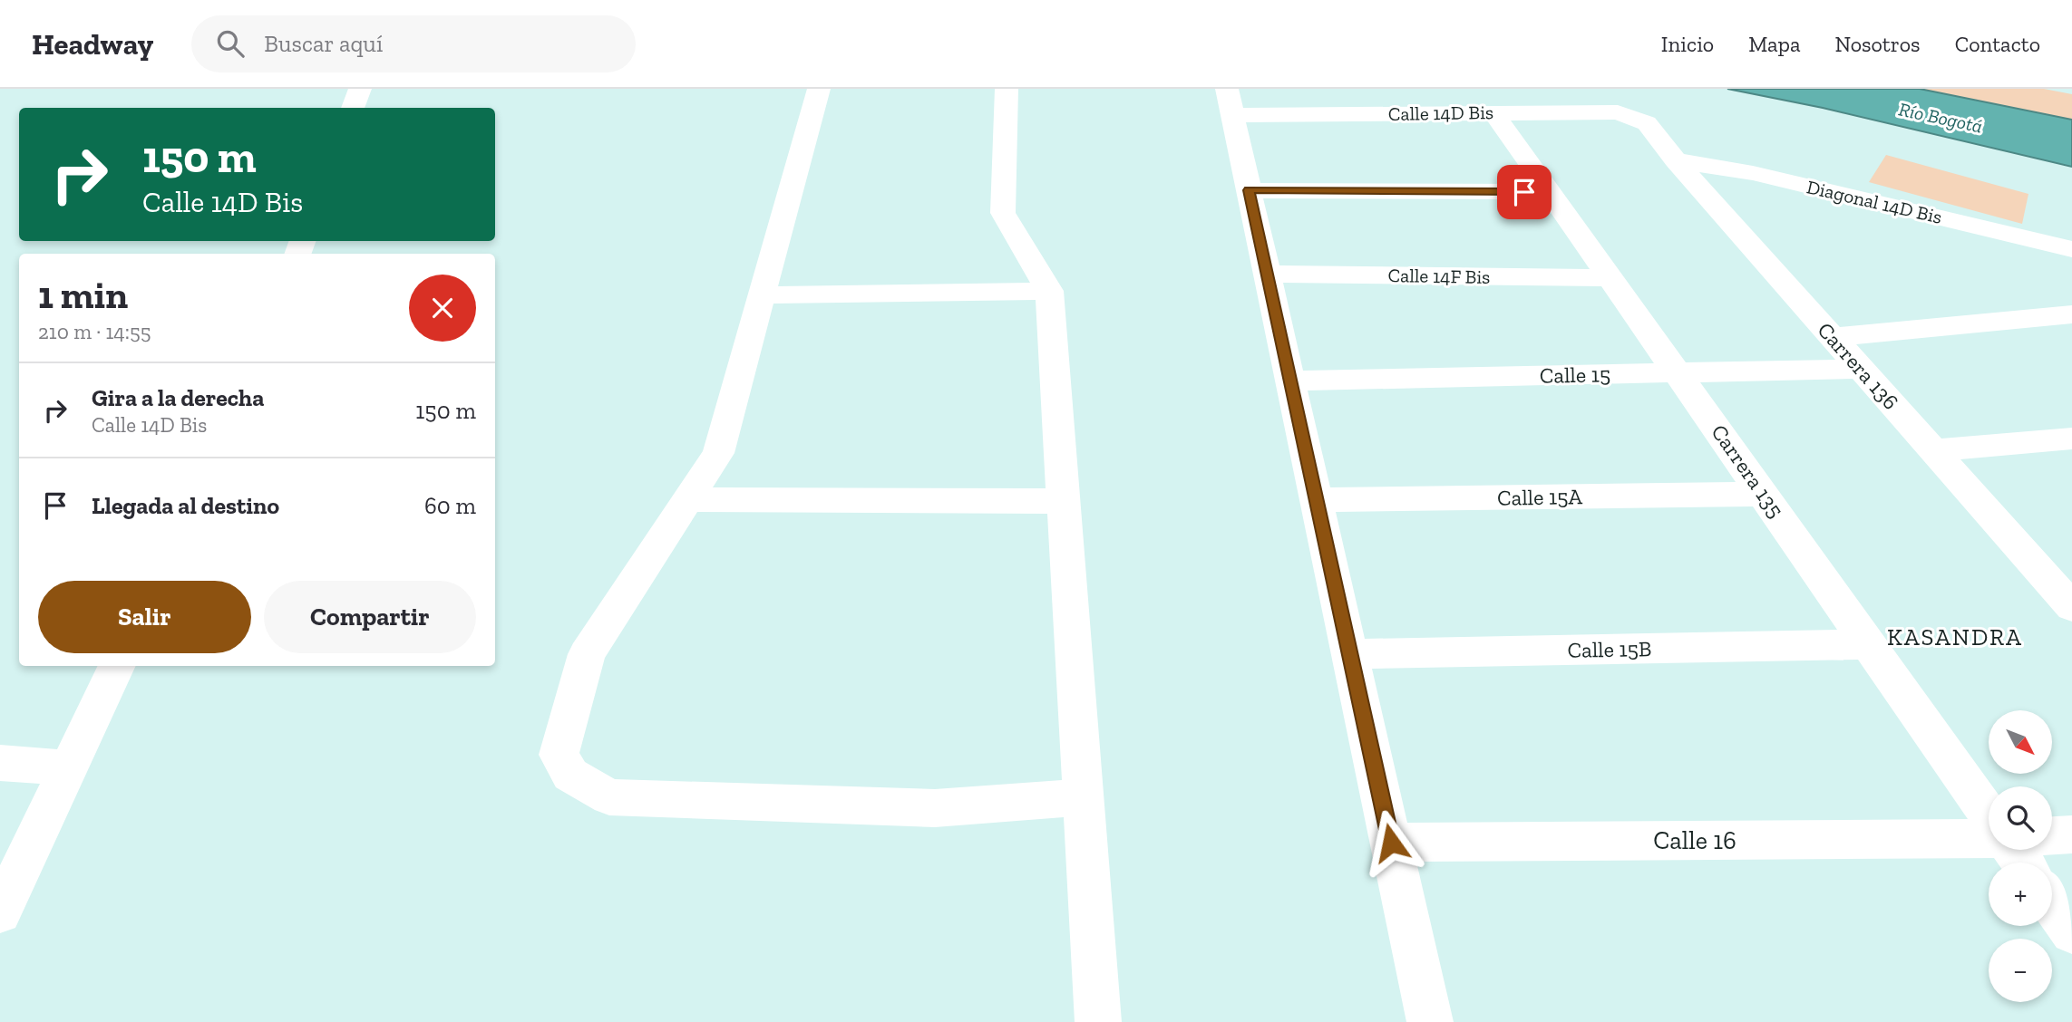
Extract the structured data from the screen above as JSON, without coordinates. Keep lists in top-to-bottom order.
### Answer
{
  "streets": {
    "street": [
      "Calle 14D Bis",
      "Diagonal 14D Bis",
      "Calle 14F Bis",
      "Carrera 136",
      "Calle 15",
      "Carrera 135",
      "Calle 15A",
      "Calle 15B",
      "Calle 16"
    ]
  },
  "crossings": [
    ["Calle 14D Bis", "Carrera 136"],
    ["Calle 14D Bis", "Carrera 135"],
    ["Diagonal 14D Bis", "Carrera 136"],
    ["Calle 14F Bis", "Carrera 135"],
    ["Carrera 136", "Calle 15"],
    ["Calle 15", "Carrera 135"],
    ["Carrera 135", "Calle 15A"],
    ["Carrera 135", "Calle 15B"]
  ],
  "districts": ["KASANDRA"],
  "water": ["Río Bogotá"],
  "north": "bottom right",
  "page": {
    "header": "Headway",
    "search": "Buscar aquí",
    "nav": [
      "Inicio",
      "Mapa",
      "Nosotros",
      "Contacto"
    ],
    "turn": ["150 m", "Calle 14D Bis"],
    "heading": ["1 min", "210 m · 14:55"],
    "list": [
      {
        "name": "Gira a la derecha",
        "note": "Calle 14D Bis",
        "value": "150 m"
      },
      {
        "name": "Llegada al destino",
        "value": "60 m"
      }
    ],
    "buttons": ["Salir", "Compartir"],
    "map_buttons": ["+", "−"]
  }
}
